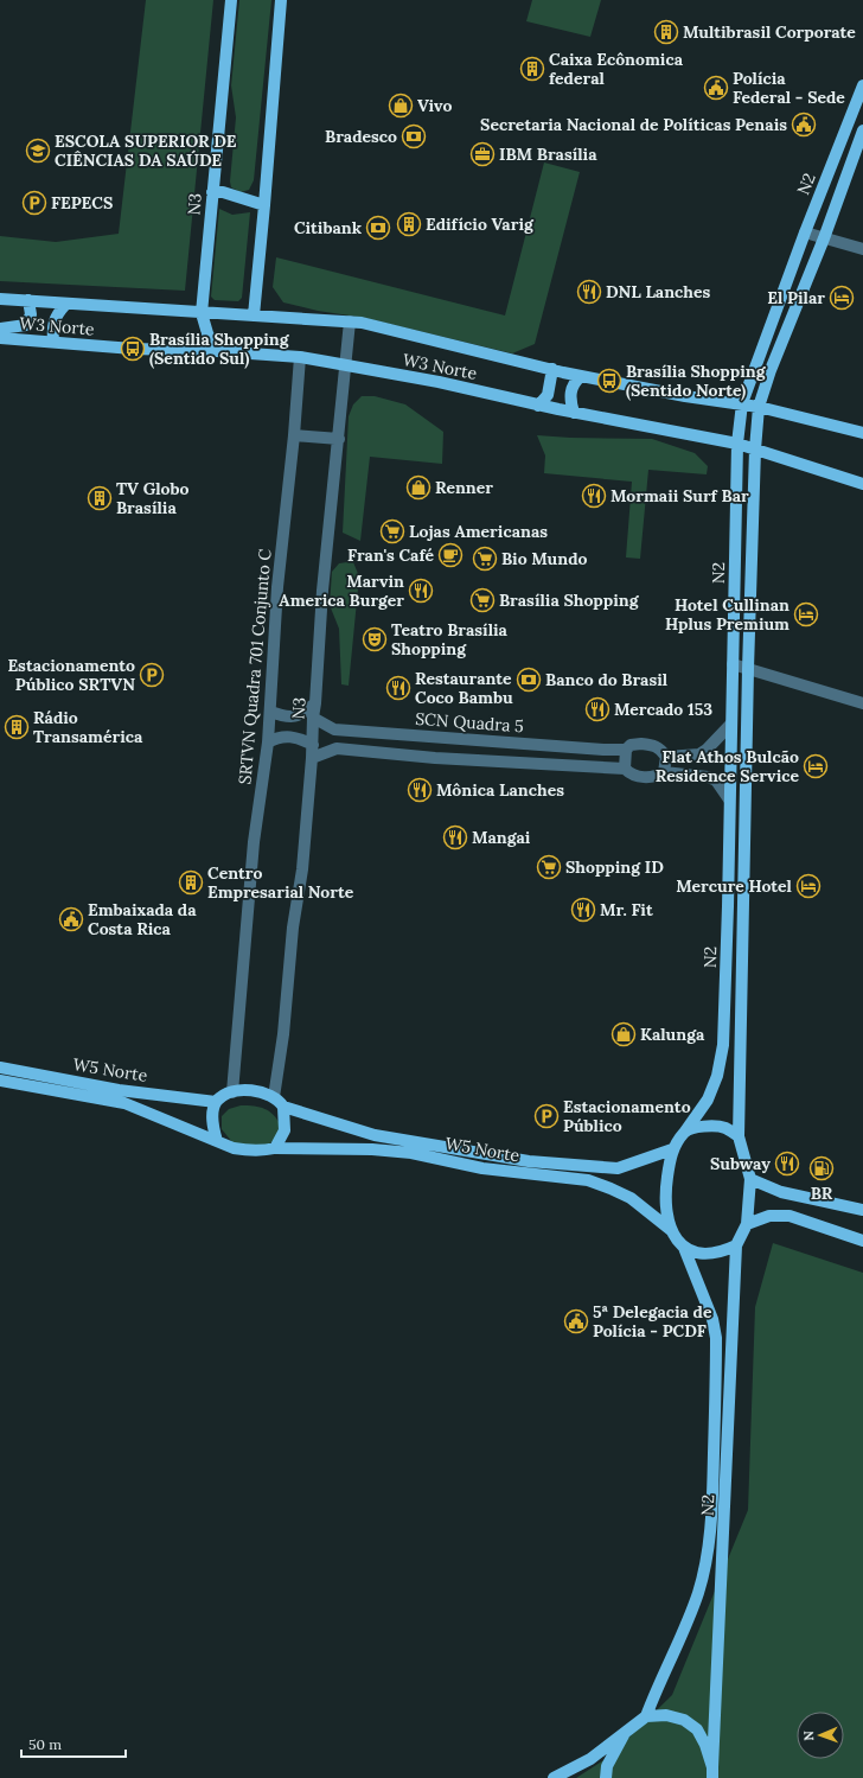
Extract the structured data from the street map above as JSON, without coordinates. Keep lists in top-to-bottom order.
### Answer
{
  "streets": {
    "main road": [
      "N2",
      "N3",
      "W3 Norte",
      "W5 Norte"
    ],
    "street": ["SRTVN Quadra 701 Conjunto C", "SCN Quadra 5"]
  },
  "crossings": [
    ["N2", "W3 Norte"],
    ["N2", "W5 Norte"],
    ["N3", "W3 Norte"],
    ["N3", "SRTVN Quadra 701 Conjunto C"],
    ["N3", "SCN Quadra 5"],
    ["N3", "W5 Norte"],
    ["W3 Norte", "SRTVN Quadra 701 Conjunto C"],
    ["SRTVN Quadra 701 Conjunto C", "W5 Norte"]
  ],
  "places": {
    "building": [
      "Multibrasil Corporate",
      "Caixa Ecônomica federal",
      "Edifício Varig",
      "TV Globo Brasília",
      "Rádio Transamérica",
      "Centro Empresarial Norte"
    ],
    "public building": [
      "Polícia Federal - Sede",
      "Secretaria Nacional de Políticas Penais",
      "Embaixada da Costa Rica",
      "5ª Delegacia de Polícia - PCDF"
    ],
    "shop": ["Vivo", "Renner", "Kalunga"],
    "bank": ["Bradesco", "Citibank", "Banco do Brasil"],
    "school or university": ["ESCOLA SUPERIOR DE CIÊNCIAS DA SAÚDE"],
    "office": ["IBM Brasília"],
    "parking": ["FEPECS", "Estacionamento Público SRTVN", "Estacionamento Público"],
    "restaurant": [
      "DNL Lanches",
      "Mormaii Surf Bar",
      "Marvin America Burger",
      "Restaurante Coco Bambu",
      "Mercado 153",
      "Mônica Lanches",
      "Mangai",
      "Mr. Fit",
      "Subway"
    ],
    "hotel": [
      "El Pilar",
      "Hotel Cullinan Hplus Premium",
      "Flat Athos Bulcão Residence Service",
      "Mercure Hotel"
    ],
    "bus stop": ["Brasília Shopping (Sentido Sul)", "Brasília Shopping (Sentido Norte)"],
    "supermarket": [
      "Lojas Americanas",
      "Bio Mundo",
      "Brasília Shopping",
      "Shopping ID"
    ],
    "cafe": ["Fran's Café"],
    "theatre": ["Teatro Brasília Shopping"],
    "fuel station": ["BR"]
  },
  "scale_bar": "50 m",
  "north": "left"
}
